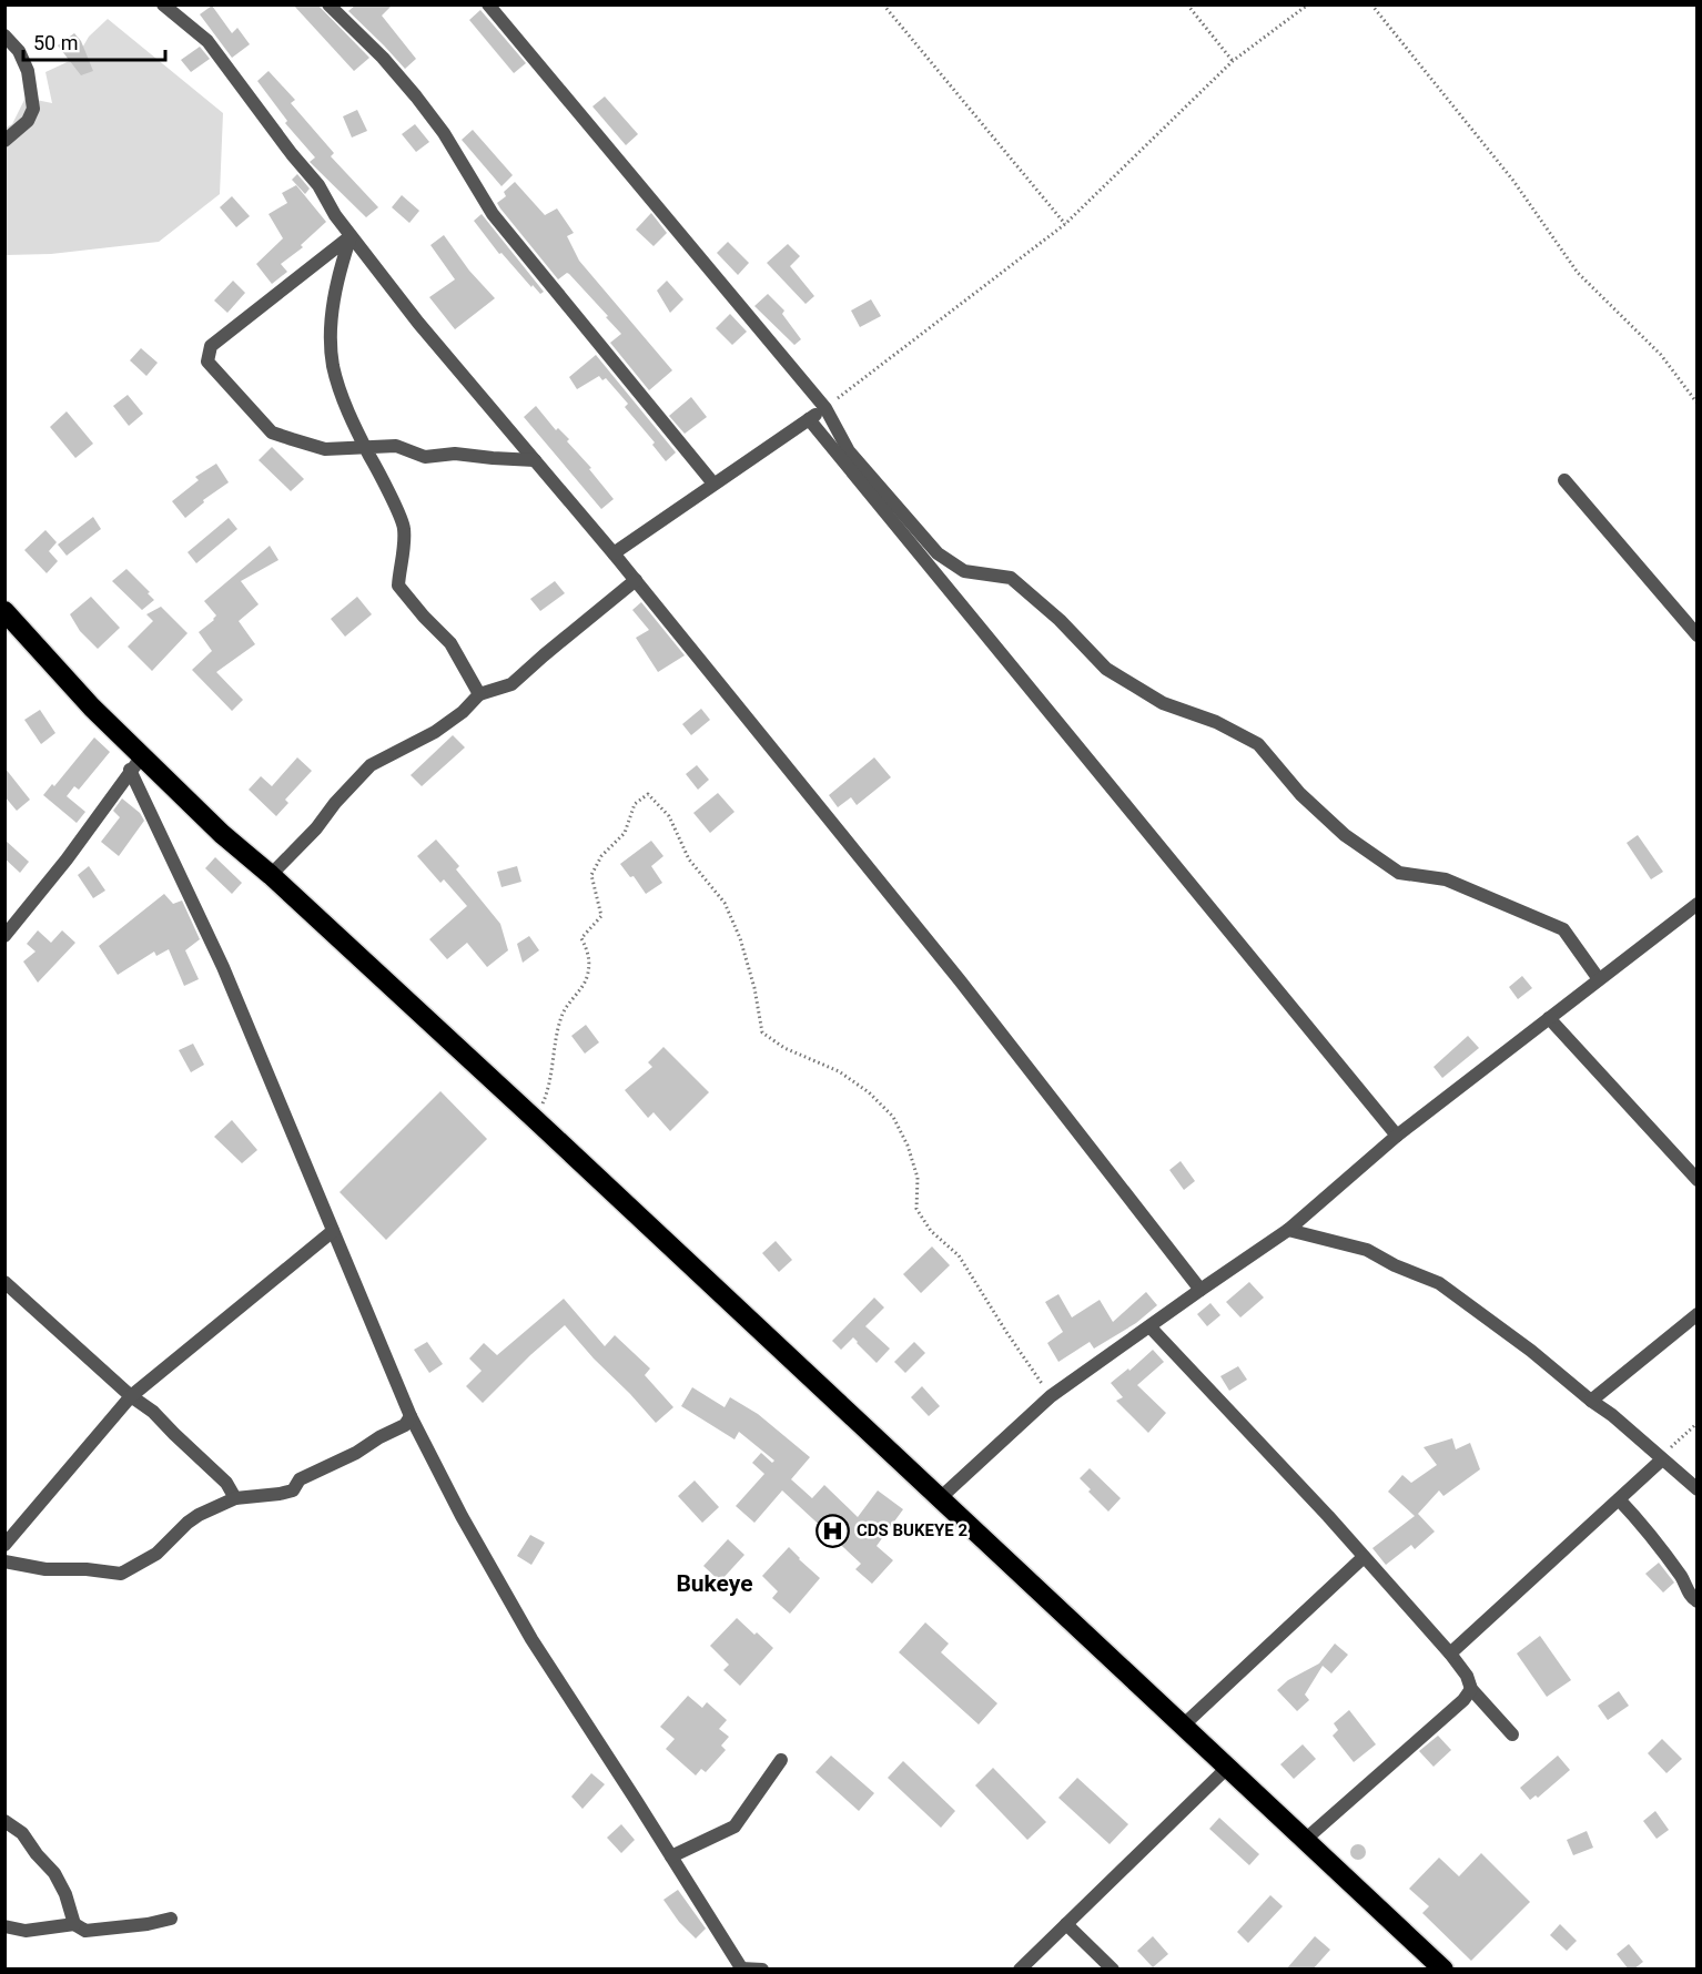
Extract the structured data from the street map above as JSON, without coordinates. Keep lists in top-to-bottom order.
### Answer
{
  "districts": ["Bukeye"],
  "places": {
    "hospital": ["CDS BUKEYE 2"]
  },
  "scale_bar": "50 m"
}
